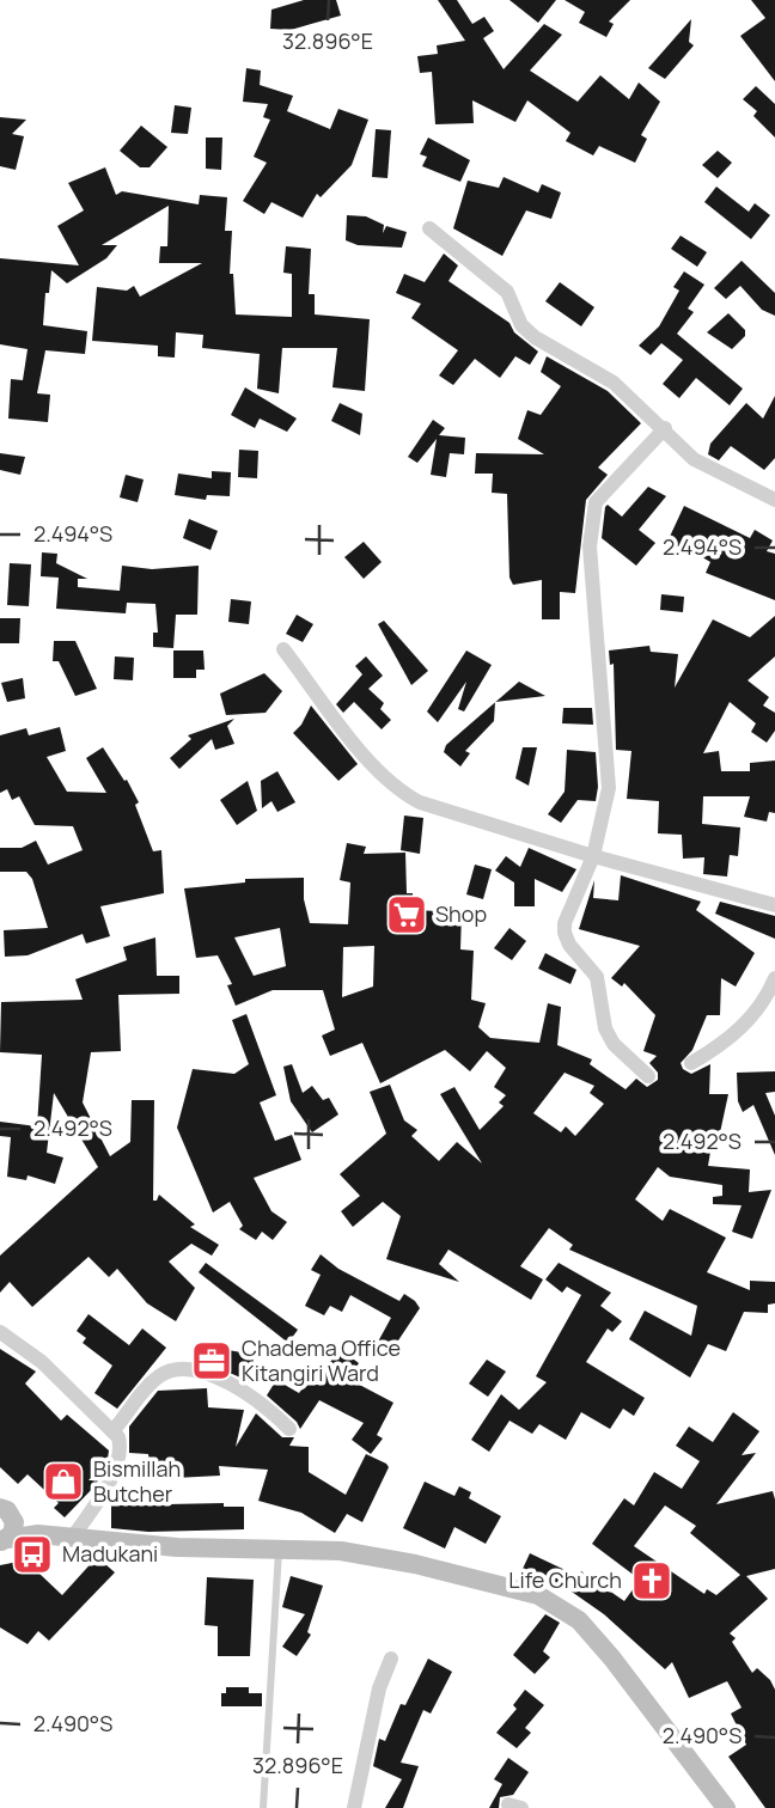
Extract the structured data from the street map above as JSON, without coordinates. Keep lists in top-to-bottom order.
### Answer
{
  "places": {
    "supermarket": ["Shop"],
    "office": ["Chadema Office Kitangiri Ward"],
    "shop": ["Bismillah Butcher"],
    "bus stop": ["Madukani"],
    "church": ["Life Church"]
  },
  "coordinates": [
    "32.896°E",
    "2.494°S",
    "2.492°S",
    "2.490°S"
  ]
}
